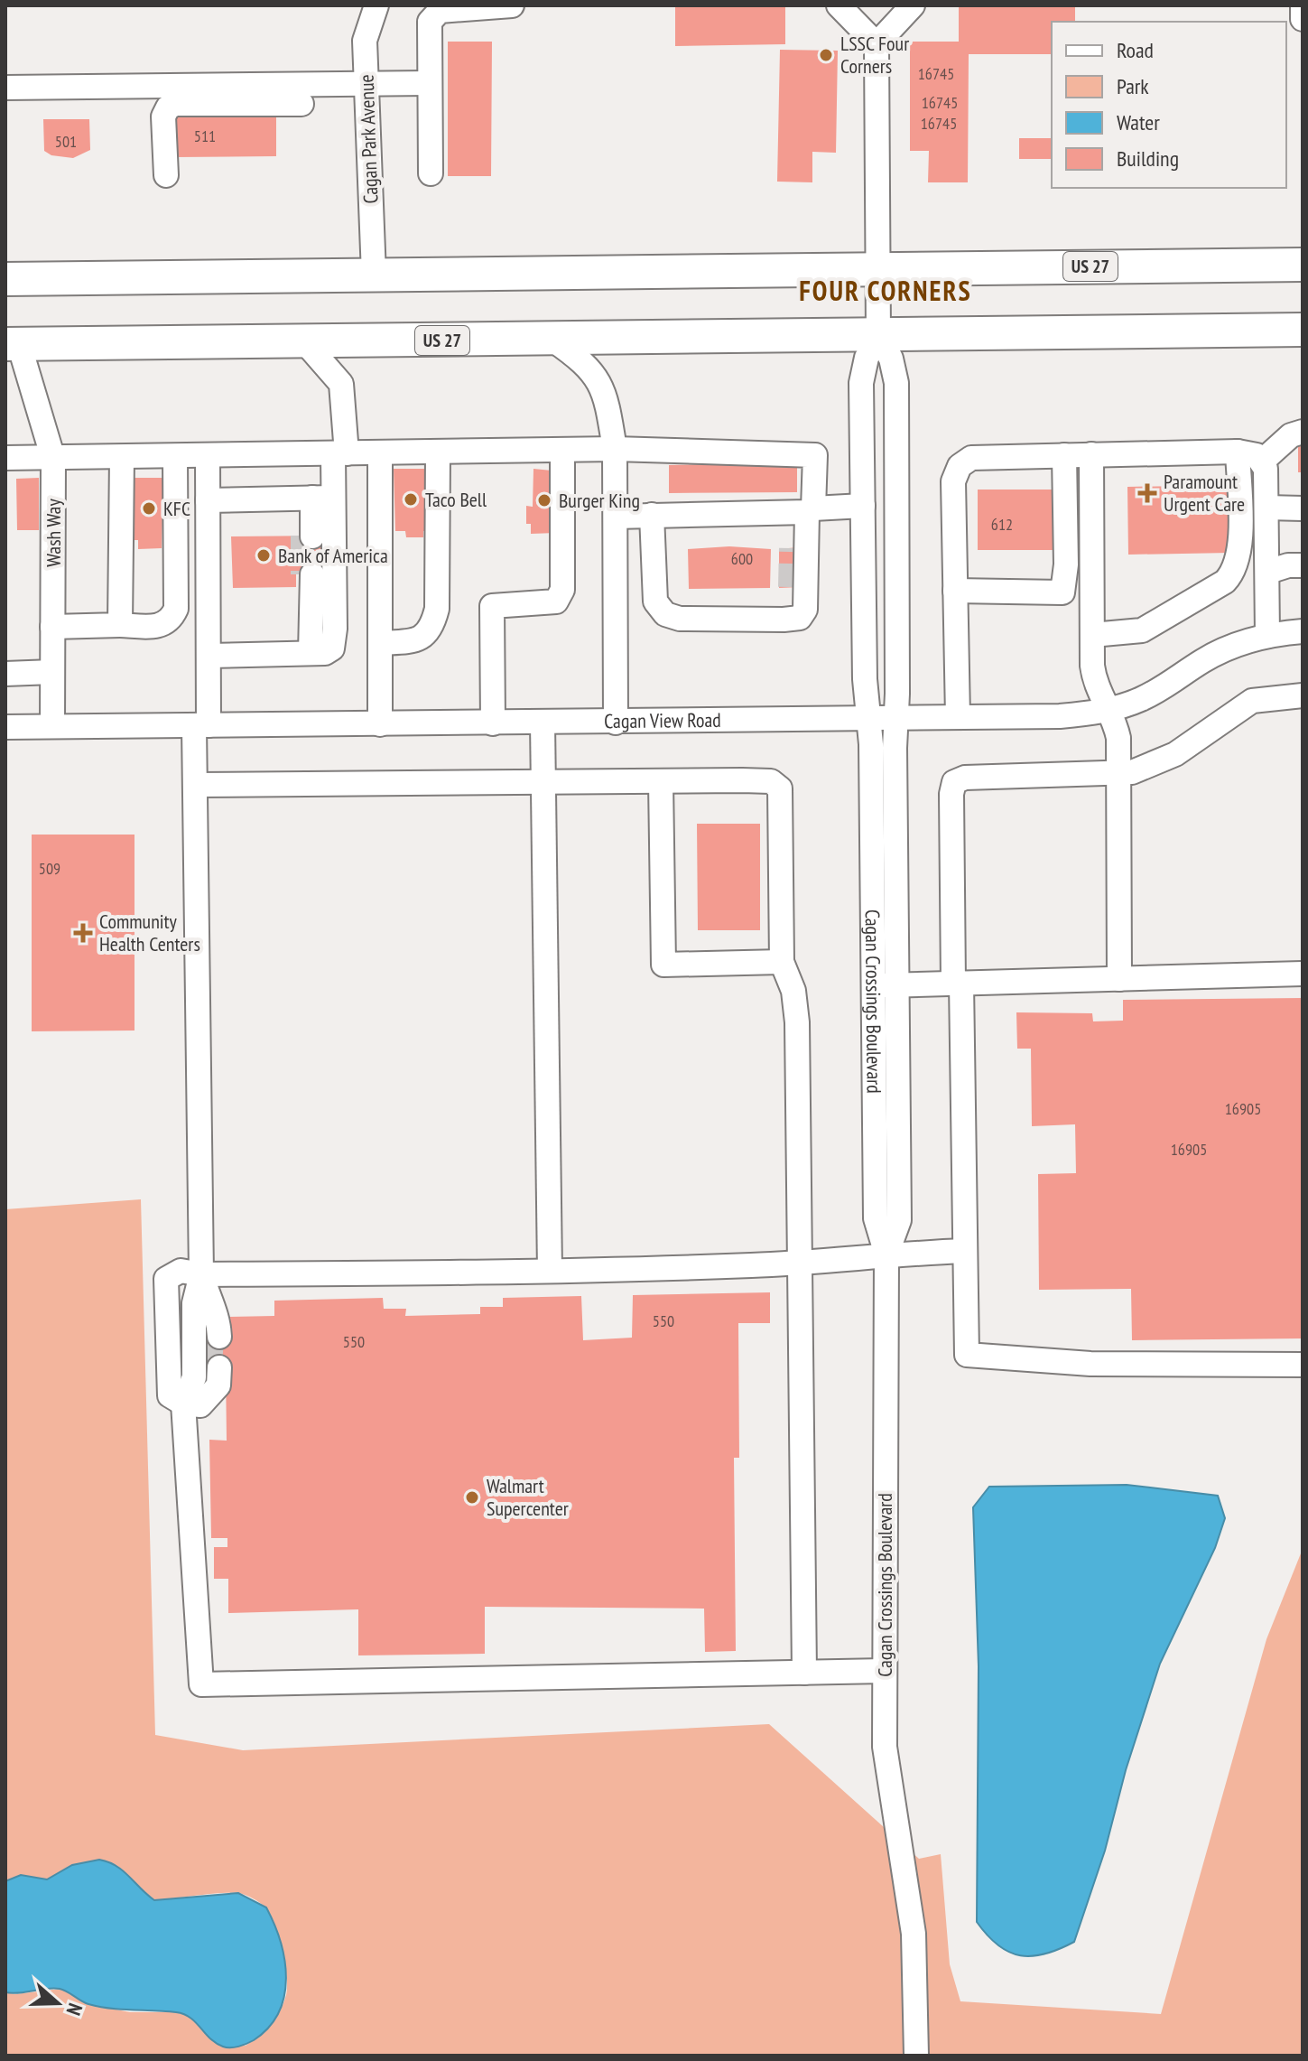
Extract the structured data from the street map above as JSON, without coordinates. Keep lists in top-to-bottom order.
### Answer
{
  "streets": {
    "highway": ["US 27"],
    "street": [
      "Cagan Park Avenue",
      "Wash Way",
      "Cagan View Road",
      "Cagan Crossings Boulevard"
    ]
  },
  "crossings": [
    ["Cagan Park Avenue", "US 27"],
    ["US 27", "Wash Way"],
    ["US 27", "Cagan Crossings Boulevard"],
    ["Wash Way", "Cagan View Road"],
    ["Cagan View Road", "Cagan Crossings Boulevard"]
  ],
  "districts": ["FOUR CORNERS"],
  "places": {
    "other": [
      "LSSC Four Corners",
      "Taco Bell",
      "Burger King",
      "KFC",
      "Bank of America",
      "Walmart Supercenter"
    ],
    "health": ["Paramount Urgent Care", "Community Health Centers"]
  },
  "house_numbers": [
    "16745",
    "16745",
    "16745",
    "511",
    "501",
    "612",
    "600",
    "509",
    "16905",
    "16905",
    "550",
    "550"
  ],
  "legend": [
    "Road",
    "Park",
    "Water",
    "Building"
  ],
  "north": "right"
}
